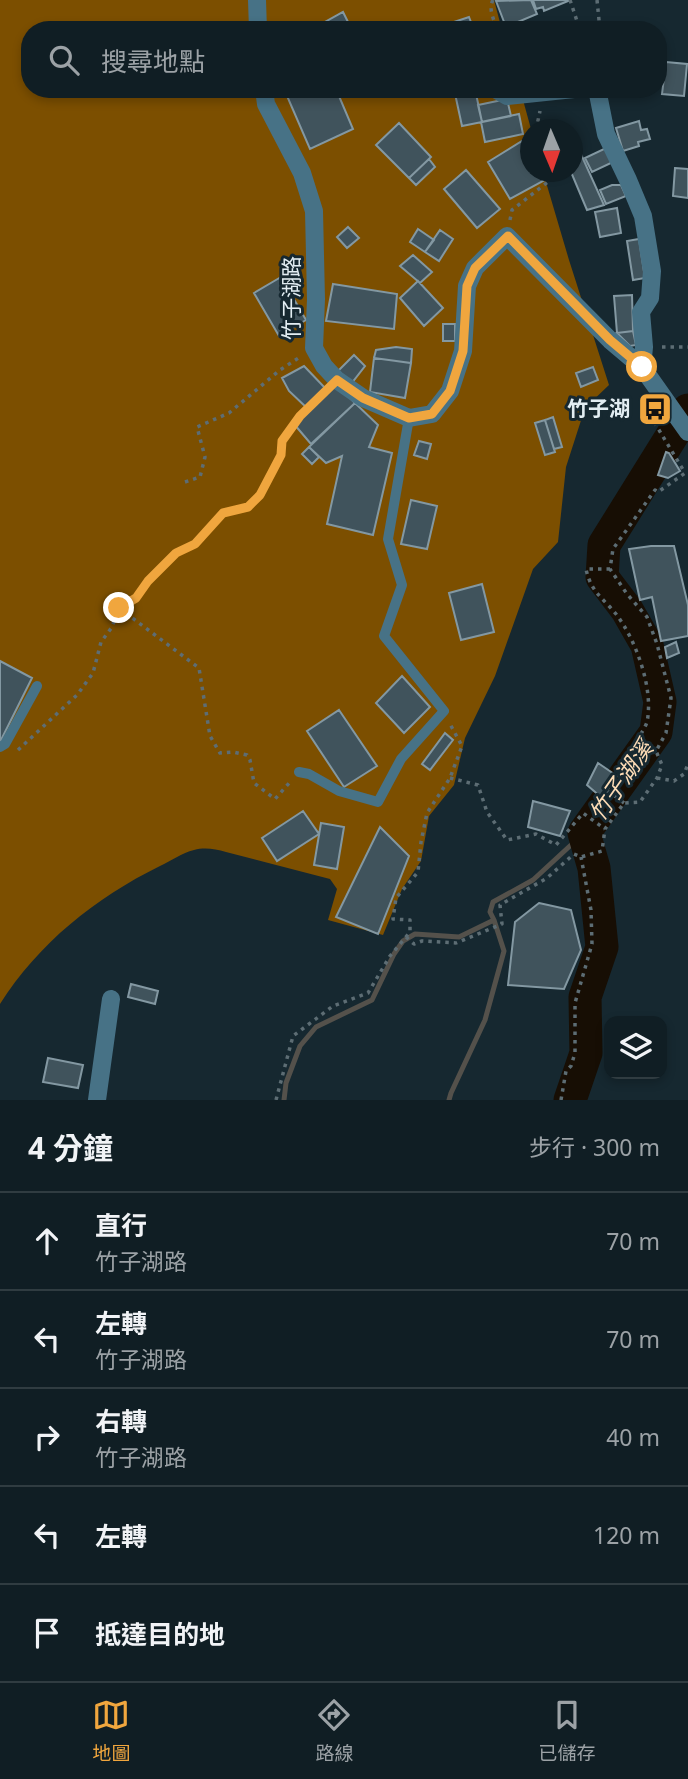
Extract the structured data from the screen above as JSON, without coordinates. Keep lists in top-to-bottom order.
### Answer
{
  "streets": {
    "street": ["竹子湖路"]
  },
  "water": ["竹子湖溪"],
  "places": {
    "bus stop": ["竹子湖"]
  },
  "north": "bottom",
  "page": {
    "search": "搜尋地點",
    "heading": ["4 分鐘", "步行 · 300 m"],
    "list": [
      ["直行", "竹子湖路", "70 m"],
      ["左轉", "竹子湖路", "70 m"],
      ["右轉", "竹子湖路", "40 m"],
      ["左轉", "120 m"],
      "抵達目的地"
    ],
    "nav": ["地圖", "路線", "已儲存"]
  }
}
